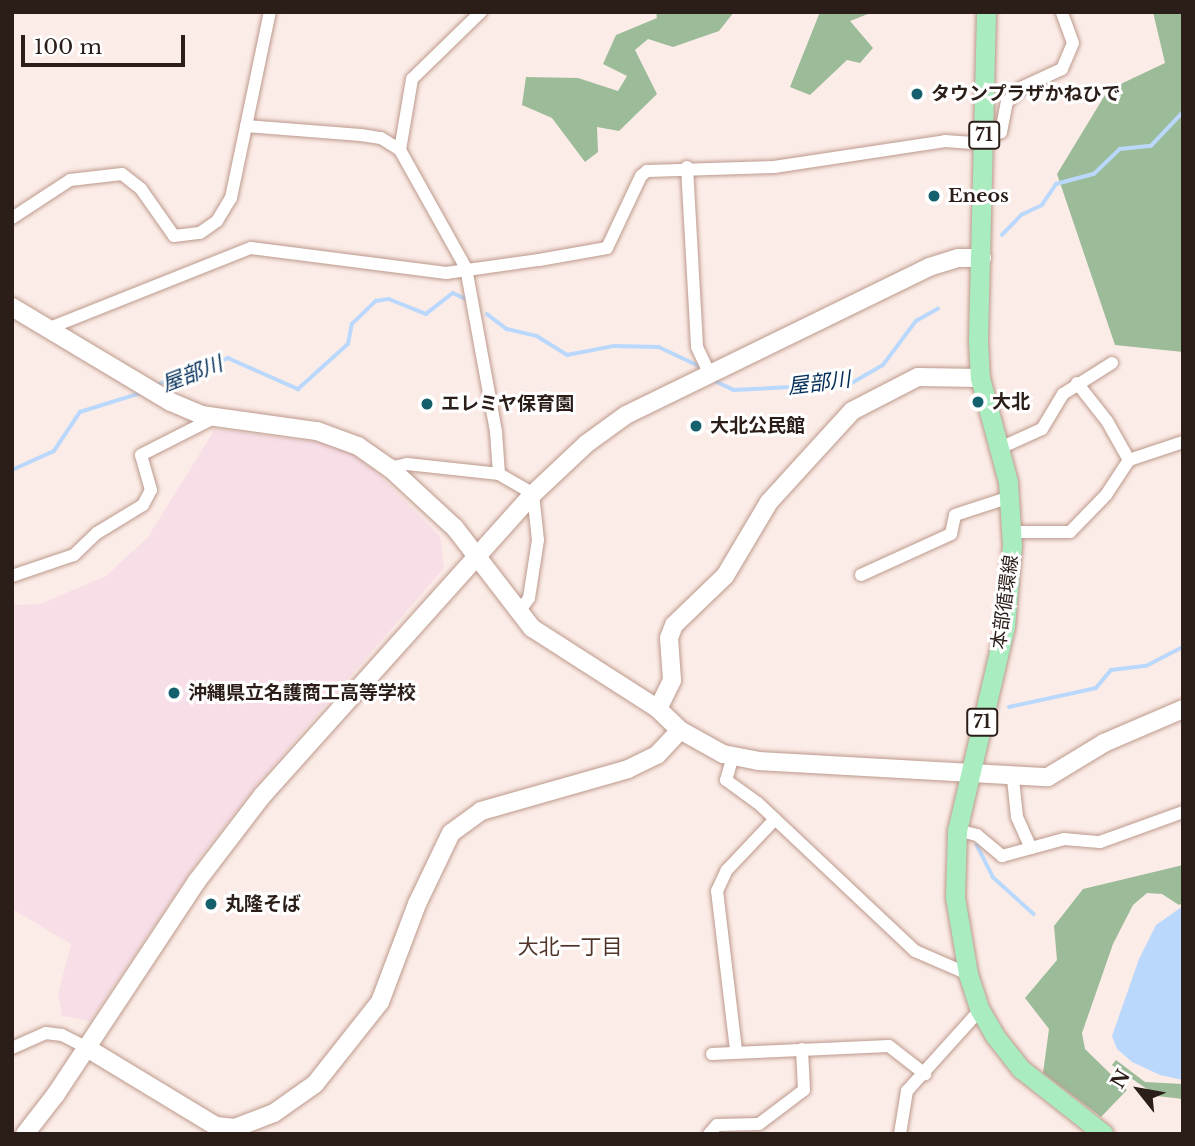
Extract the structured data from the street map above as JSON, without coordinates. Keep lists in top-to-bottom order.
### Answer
{
  "streets": {
    "main road": ["71", "本部循環線"]
  },
  "districts": ["大北一丁目"],
  "water": ["屋部川"],
  "places": [
    "タウンプラザかねひで",
    "Eneos",
    "大北",
    "エレミヤ保育園",
    "大北公民館",
    "沖縄県立名護商工高等学校",
    "丸隆そば"
  ],
  "scale_bar": "100 m",
  "north": "top left"
}
